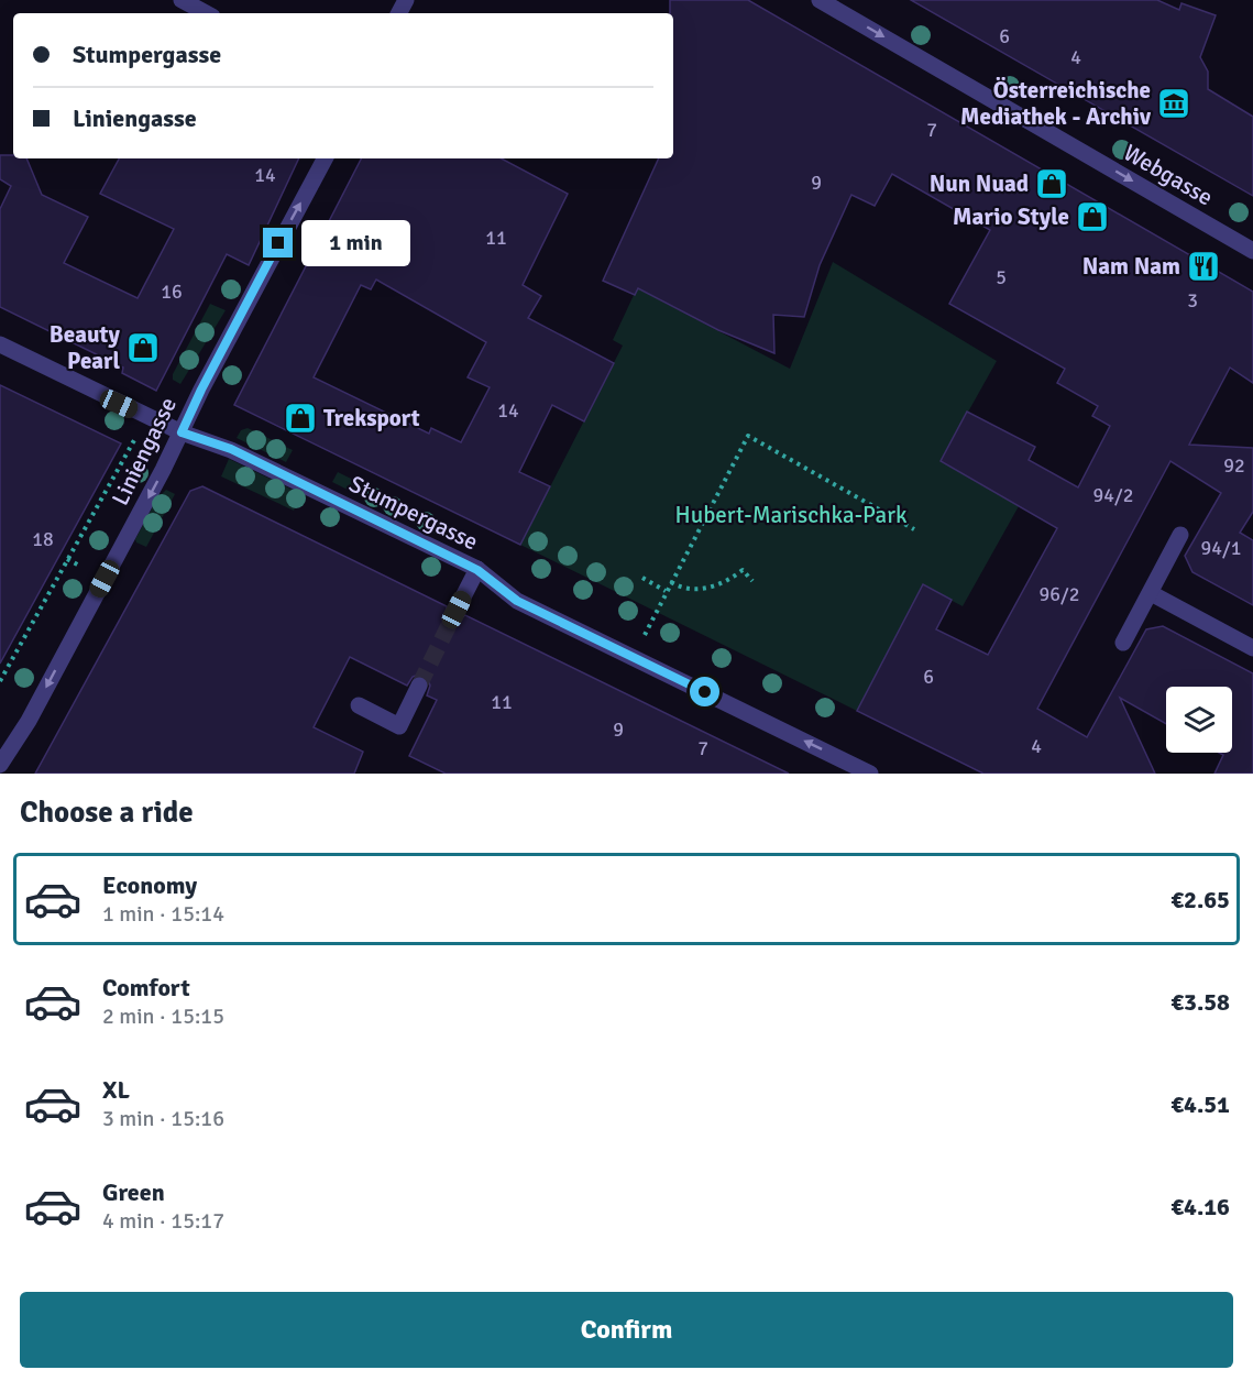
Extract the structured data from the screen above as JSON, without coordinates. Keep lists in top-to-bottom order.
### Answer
{
  "streets": {
    "street": ["Webgasse", "Liniengasse", "Stumpergasse"]
  },
  "crossings": [
    ["Liniengasse", "Stumpergasse"]
  ],
  "one_way": ["Webgasse"],
  "parks": ["Hubert-Marischka-Park"],
  "places": {
    "museum": ["Österreichische Mediathek - Archiv"],
    "shop": [
      "Nun Nuad",
      "Mario Style",
      "Beauty Pearl",
      "Treksport"
    ],
    "restaurant": ["Nam Nam"]
  },
  "house_numbers": [
    "6",
    "4",
    "7",
    "14",
    "9",
    "11",
    "5",
    "16",
    "3",
    "14",
    "92",
    "94/2",
    "18",
    "94/1",
    "96/2",
    "6",
    "11",
    "9",
    "4",
    "7"
  ],
  "page": {
    "banner": ["Stumpergasse", "Liniengasse"],
    "bubble": "1 min",
    "heading": "Choose a ride",
    "list": [
      {
        "name": "Economy",
        "note": "1 min · 15:14",
        "value": "€2.65"
      },
      {
        "name": "Comfort",
        "note": "2 min · 15:15",
        "value": "€3.58"
      },
      {
        "name": "XL",
        "note": "3 min · 15:16",
        "value": "€4.51"
      },
      {
        "name": "Green",
        "note": "4 min · 15:17",
        "value": "€4.16"
      }
    ],
    "buttons": "Confirm"
  }
}
